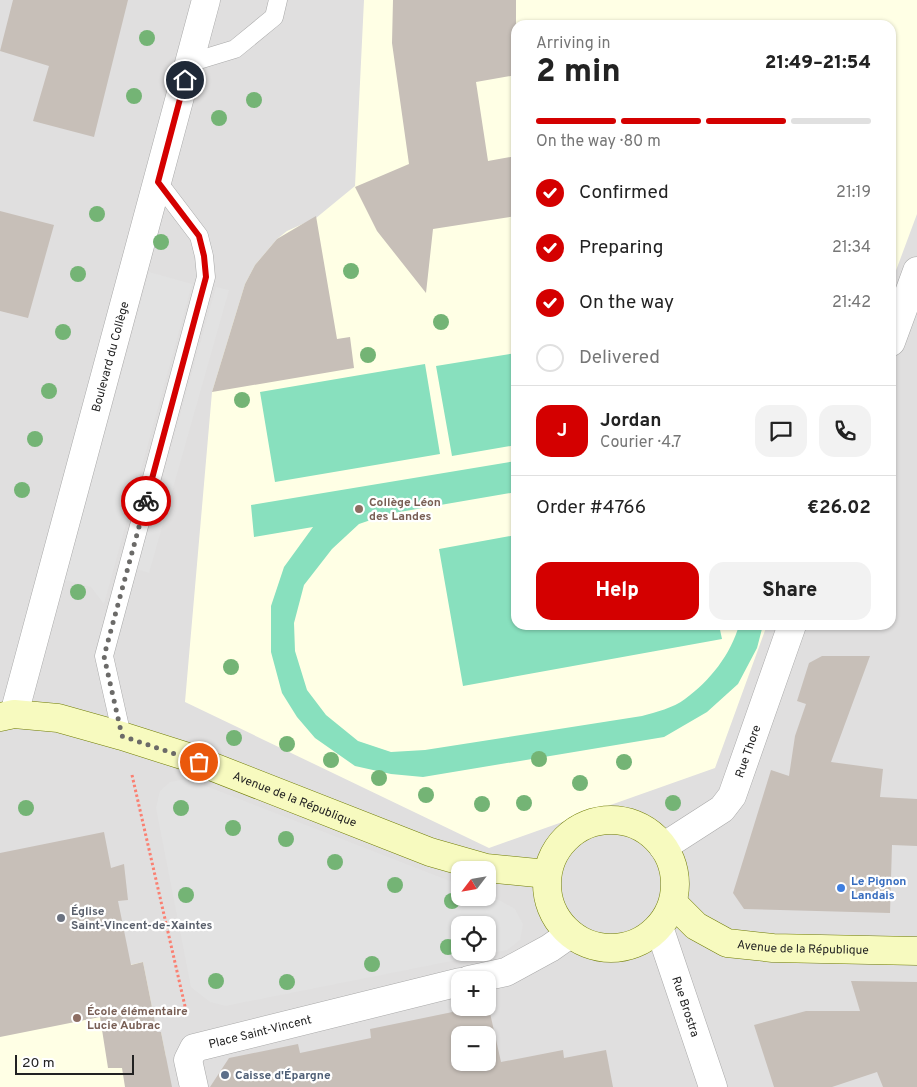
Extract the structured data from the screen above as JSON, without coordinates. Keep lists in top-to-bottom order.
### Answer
{
  "streets": {
    "main road": ["Avenue de la République"],
    "street": [
      "Boulevard du Collège",
      "Rue Thore",
      "Rue Brostra",
      "Place Saint-Vincent"
    ]
  },
  "crossings": [
    ["Boulevard du Collège", "Avenue de la République"],
    ["Rue Thore", "Avenue de la République"],
    ["Rue Thore", "Rue Brostra"],
    ["Avenue de la République", "Rue Brostra"],
    ["Avenue de la République", "Place Saint-Vincent"]
  ],
  "places": [
    "Collège Léon des Landes",
    "Le Pignon Landais",
    "Église Saint-Vincent-de-Xaintes",
    "École élémentaire Lucie Aubrac",
    "Caisse d'Épargne"
  ],
  "scale_bar": "20 m",
  "north": "bottom left",
  "page": {
    "heading": ["2 min", "Arriving in", "21:49–21:54"],
    "panel": [
      "Jordan",
      "Courier · 4.7",
      "Order #4766",
      "€26.02"
    ],
    "bar": "On the way · 80 m",
    "list": [
      ["Confirmed", "21:19"],
      ["Preparing", "21:34"],
      ["On the way", "21:42"],
      "Delivered"
    ],
    "round": "J",
    "buttons": ["Help", "Share"],
    "map_buttons": ["+", "−"],
    "scale": "20 m"
  }
}
